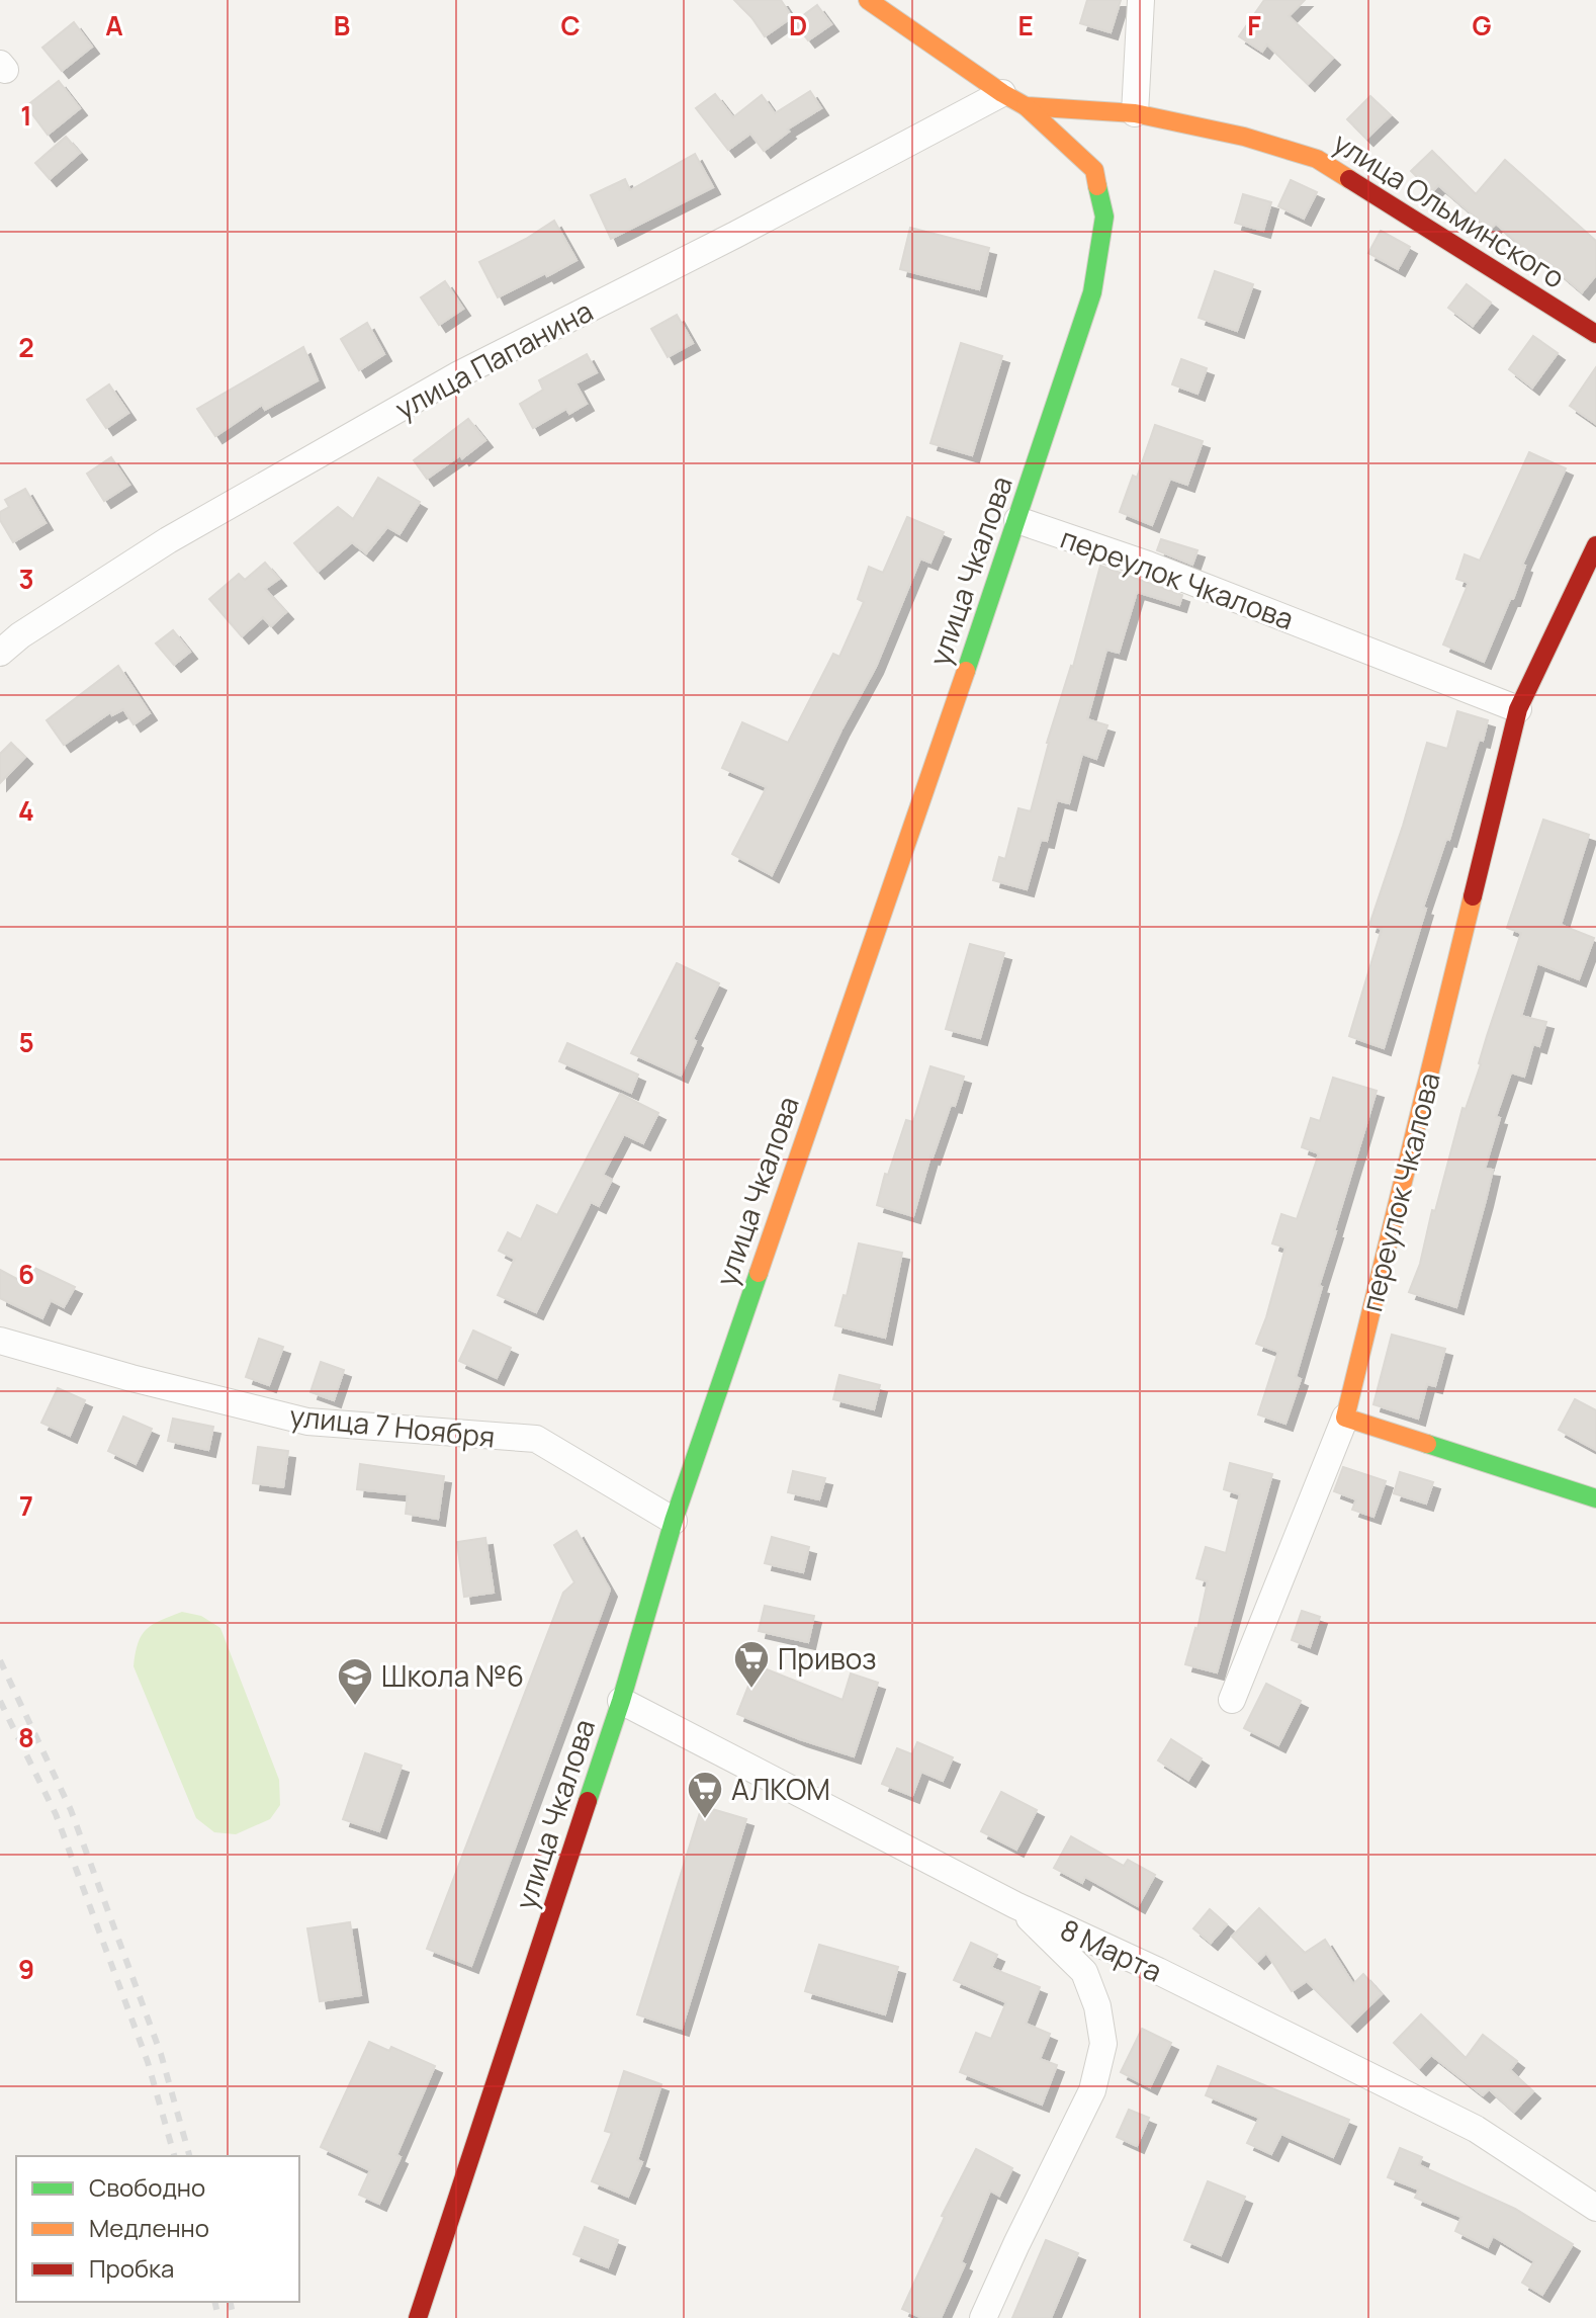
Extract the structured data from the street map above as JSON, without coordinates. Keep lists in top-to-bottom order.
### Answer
{
  "streets": {
    "street": [
      "улица Ольминского",
      "улица Папанина",
      "улица Чкалова",
      "переулок Чкалова",
      "улица 7 Ноября",
      "8 Марта"
    ]
  },
  "crossings": [
    ["улица Ольминского", "улица Папанина"],
    ["улица Ольминского", "улица Чкалова"],
    ["улица Чкалова", "переулок Чкалова"],
    ["улица Чкалова", "улица 7 Ноября"],
    ["улица Чкалова", "8 Марта"]
  ],
  "places": {
    "supermarket": ["Привоз", "АЛКОМ"],
    "school or university": ["Школа №6"]
  },
  "legend": ["Свободно", "Медленно", "Пробка"],
  "grid": {
    "columns": [
      "A",
      "B",
      "C",
      "D",
      "E",
      "F",
      "G"
    ],
    "rows": [
      "1",
      "2",
      "3",
      "4",
      "5",
      "6",
      "7",
      "8",
      "9"
    ]
  }
}
